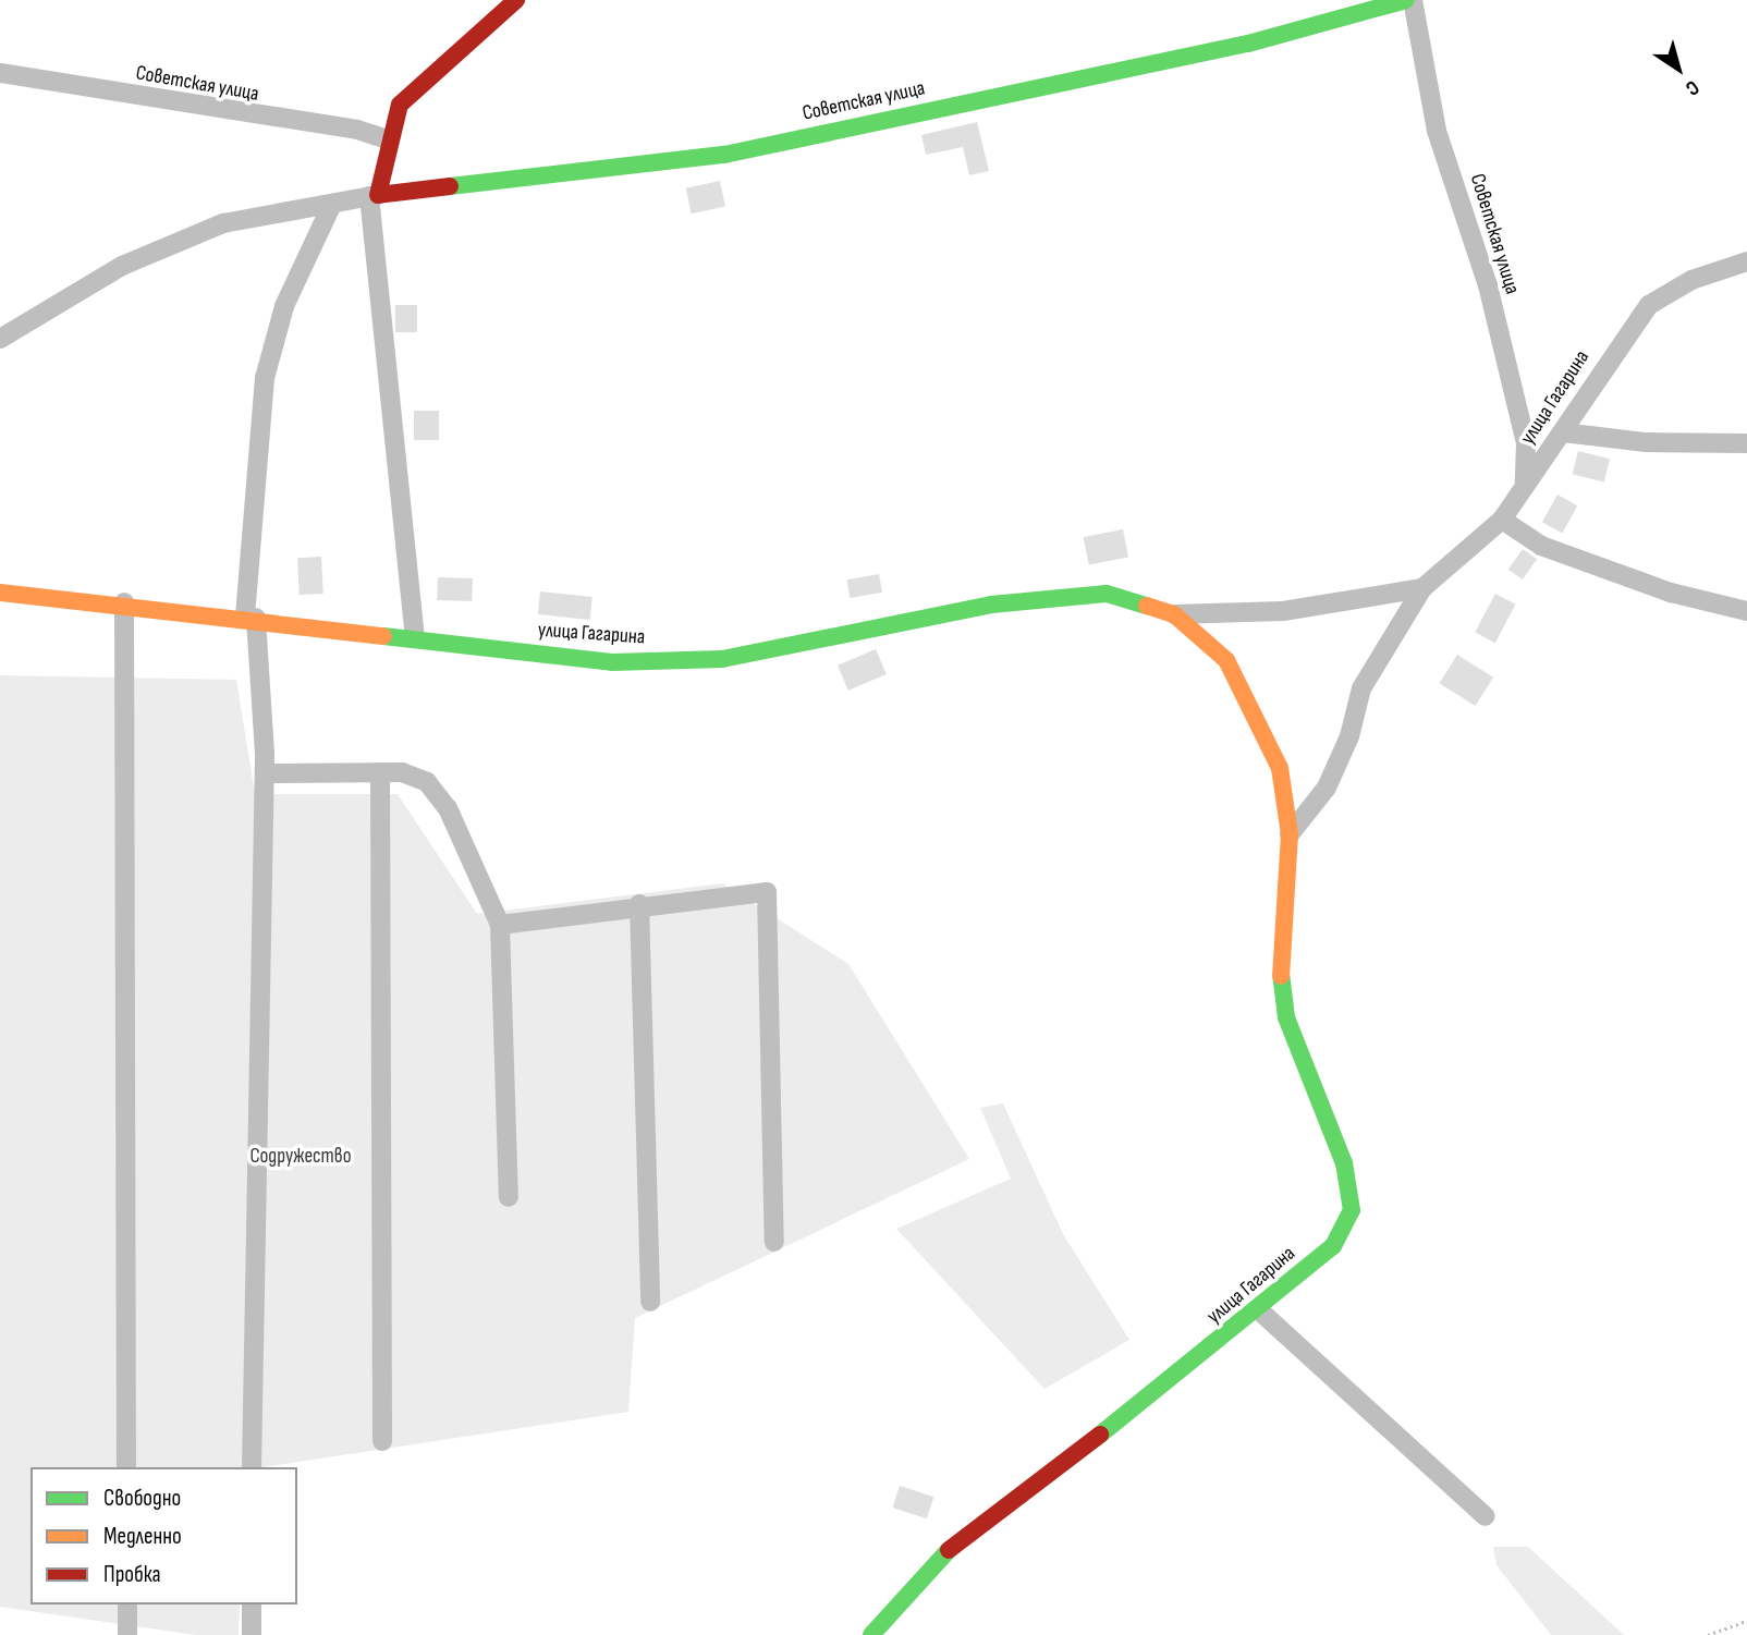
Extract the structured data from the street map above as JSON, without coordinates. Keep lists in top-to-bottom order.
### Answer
{
  "streets": {
    "street": ["Советская улица", "улица Гагарина"]
  },
  "crossings": [
    ["Советская улица", "улица Гагарина"]
  ],
  "parks": ["Содружество"],
  "legend": ["Свободно", "Медленно", "Пробка"],
  "north": "bottom right"
}
